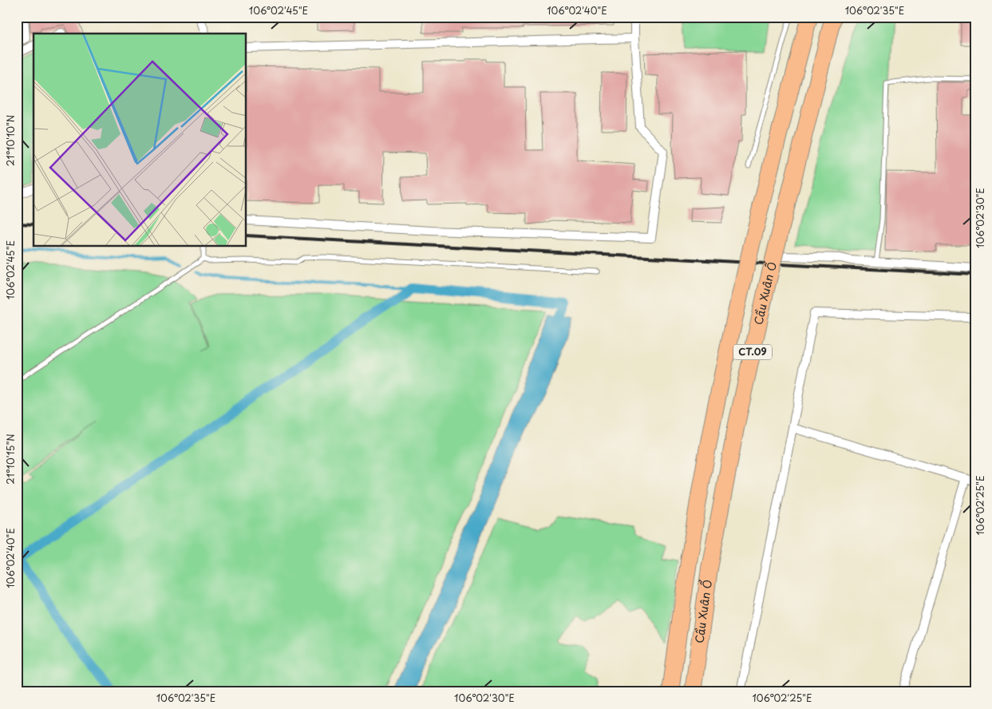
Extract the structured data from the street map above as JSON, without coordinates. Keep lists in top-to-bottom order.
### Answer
{
  "streets": {
    "highway": ["Cầu Xuân Ổ", "CT.09"]
  },
  "coordinates": [
    "106°02'45\"E",
    "106°02'40\"E",
    "106°02'35\"E",
    "21°10'10\"N",
    "106°02'30\"E",
    "21°10'15\"N",
    "106°02'25\"E"
  ]
}
